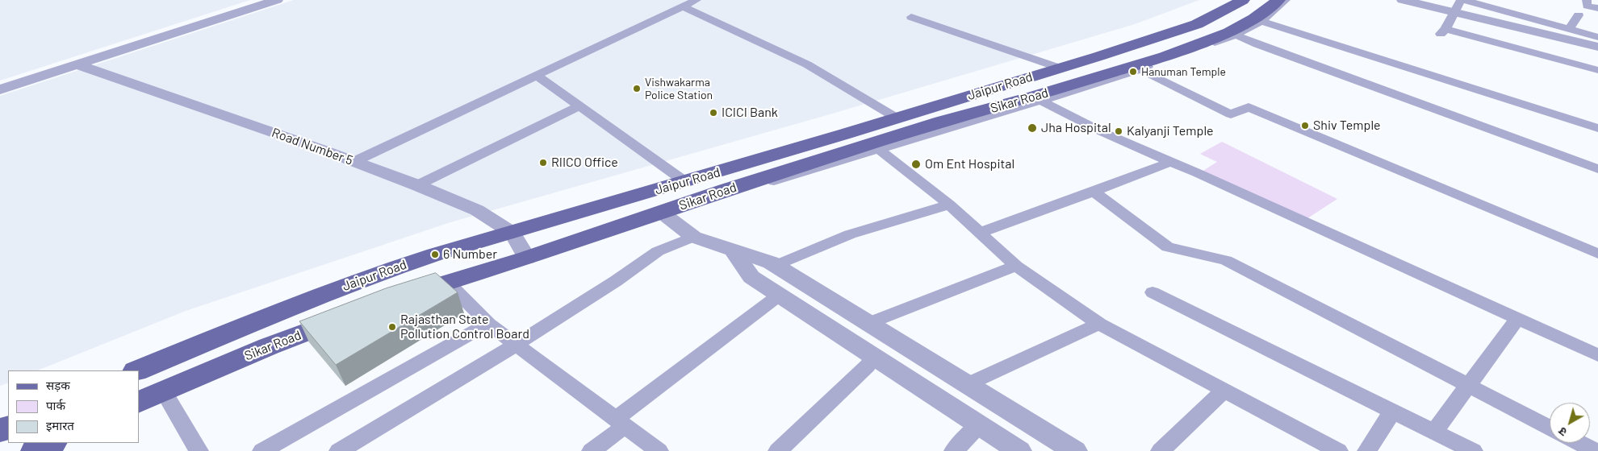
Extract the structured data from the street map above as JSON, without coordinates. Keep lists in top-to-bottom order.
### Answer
{
  "streets": {
    "main road": ["Jaipur Road", "Sikar Road"],
    "street": ["Road Number 5"]
  },
  "crossings": [
    ["Jaipur Road", "Road Number 5"],
    ["Sikar Road", "Road Number 5"]
  ],
  "places": [
    "Hanuman Temple",
    "Vishwakarma Police Station",
    "ICICI Bank",
    "Shiv Temple",
    "Jha Hospital",
    "Kalyanji Temple",
    "RIICO Office",
    "Om Ent Hospital",
    "6 Number",
    "Rajasthan State Pollution Control Board"
  ],
  "legend": ["सड़क", "पार्क", "इमारत"],
  "north": "bottom left"
}
